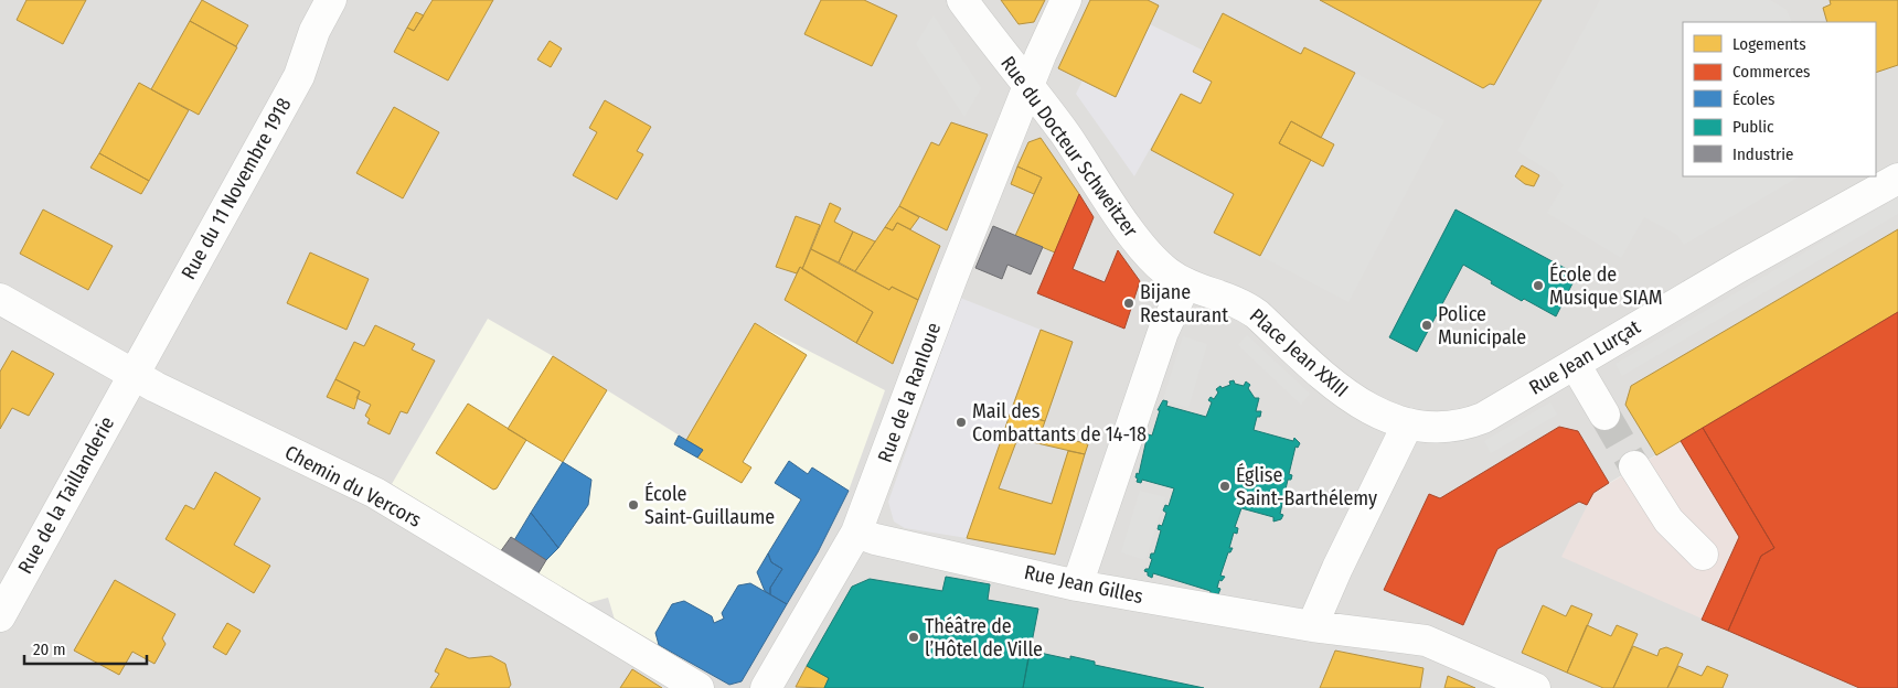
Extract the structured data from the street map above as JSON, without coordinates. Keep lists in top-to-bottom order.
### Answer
{
  "streets": {
    "street": [
      "Rue du Docteur Schweitzer",
      "Rue du 11 Novembre 1918",
      "Place Jean XXIII",
      "Rue Jean Lurçat",
      "Rue de la Ranloue",
      "Chemin du Vercors",
      "Rue de la Taillanderie",
      "Rue Jean Gilles"
    ]
  },
  "crossings": [
    ["Rue du Docteur Schweitzer", "Place Jean XXIII"],
    ["Rue du Docteur Schweitzer", "Rue de la Ranloue"],
    ["Rue du 11 Novembre 1918", "Chemin du Vercors"],
    ["Rue du 11 Novembre 1918", "Rue de la Taillanderie"],
    ["Place Jean XXIII", "Rue Jean Lurçat"],
    ["Rue de la Ranloue", "Rue Jean Gilles"],
    ["Chemin du Vercors", "Rue de la Taillanderie"]
  ],
  "places": [
    "École de Musique SIAM",
    "Bijane Restaurant",
    "Police Municipale",
    "Mail des Combattants de 14-18",
    "Église Saint-Barthélemy",
    "École Saint-Guillaume",
    "Théâtre de l’Hôtel de Ville"
  ],
  "legend": [
    "Logements",
    "Commerces",
    "Écoles",
    "Public",
    "Industrie"
  ],
  "scale_bar": "20 m"
}
